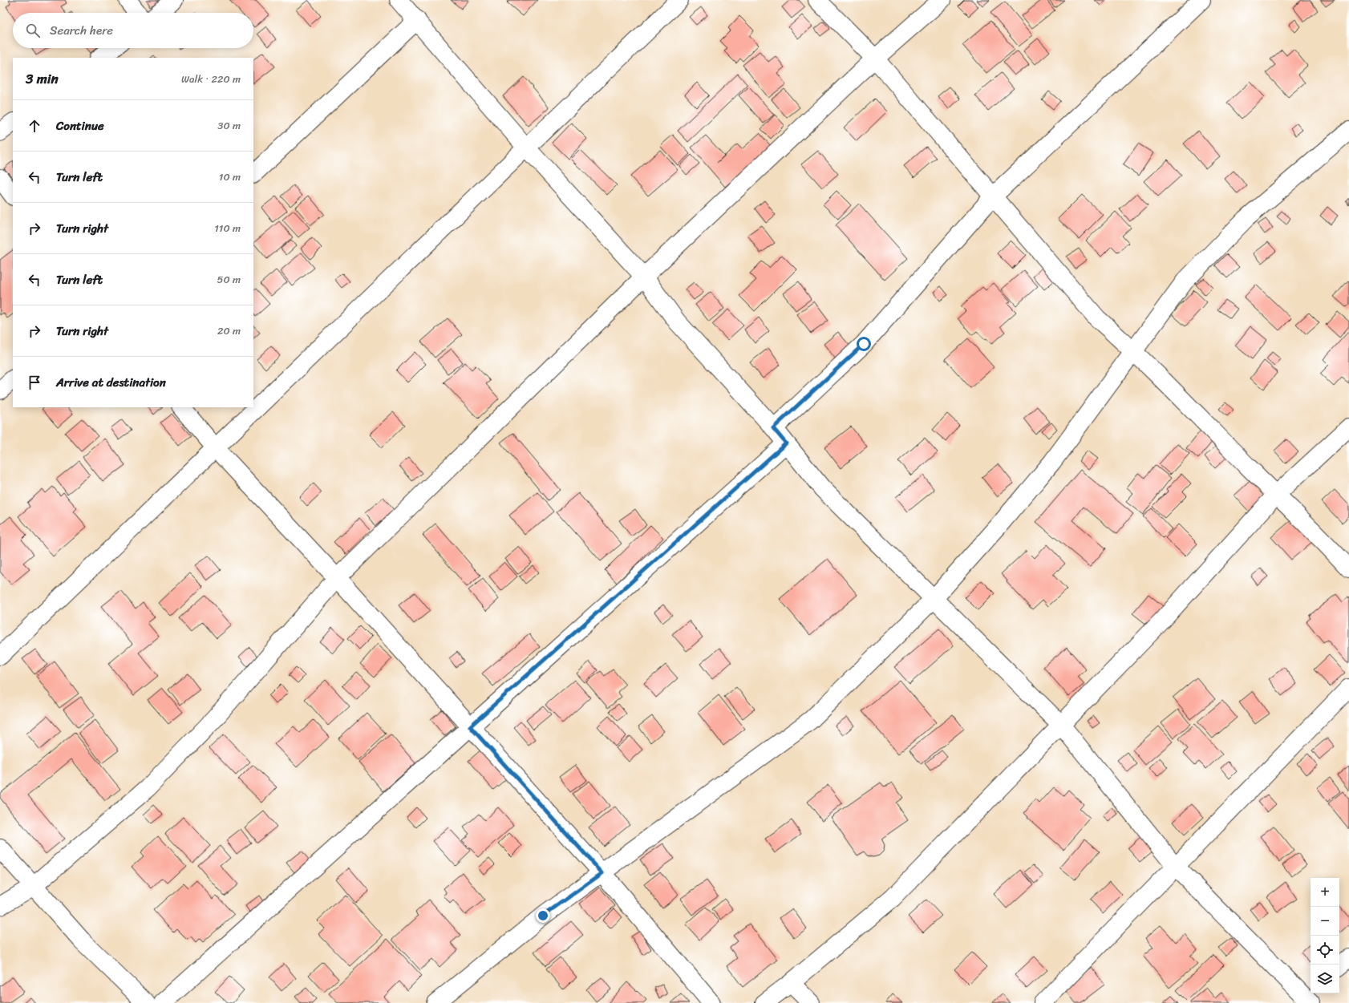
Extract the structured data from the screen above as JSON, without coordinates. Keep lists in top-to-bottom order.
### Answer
{
  "page": {
    "search": "Search here",
    "heading": ["3 min", "Walk · 220 m"],
    "list": [
      ["Continue", "30 m"],
      ["Turn left", "10 m"],
      ["Turn right", "110 m"],
      ["Turn left", "50 m"],
      ["Turn right", "20 m"],
      "Arrive at destination"
    ],
    "map_buttons": ["+", "−"]
  }
}
